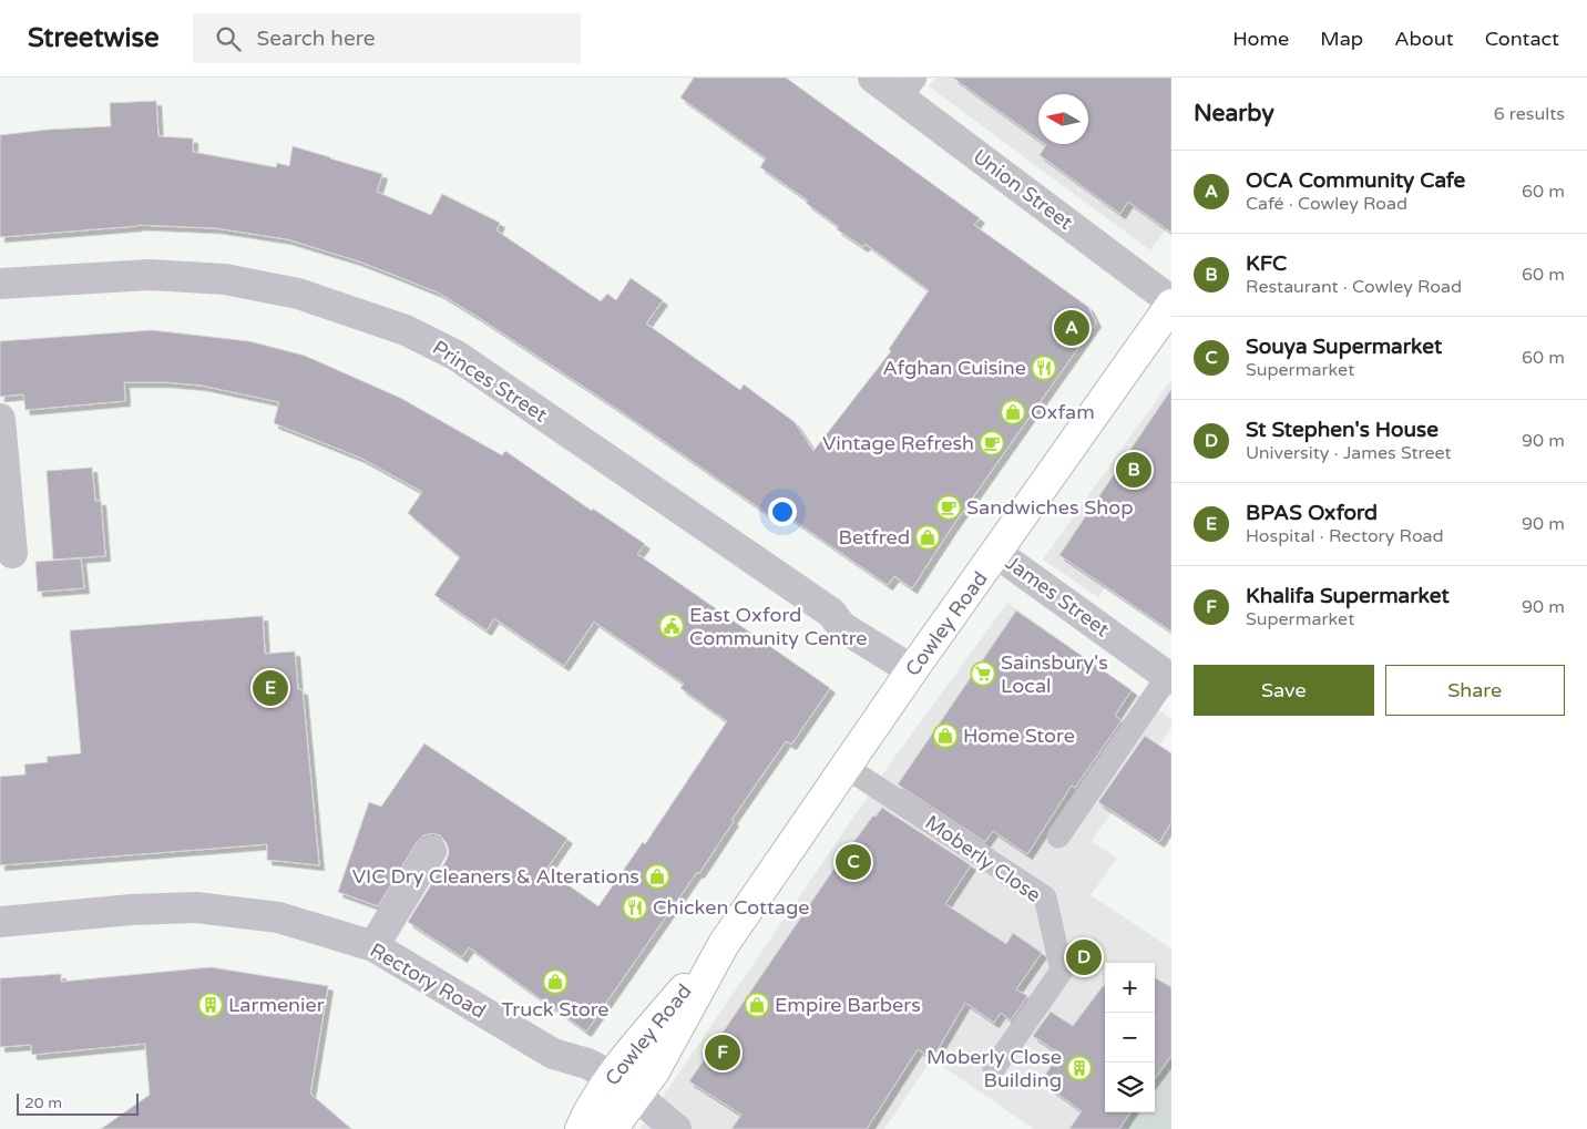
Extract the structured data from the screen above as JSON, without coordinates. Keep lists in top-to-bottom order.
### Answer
{
  "streets": {
    "main road": ["Cowley Road"],
    "street": [
      "Union Street",
      "Princes Street",
      "James Street",
      "Rectory Road"
    ],
    "lane": ["Moberly Close"]
  },
  "crossings": [
    ["Union Street", "Cowley Road"],
    ["Princes Street", "Cowley Road"],
    ["James Street", "Cowley Road"],
    ["Cowley Road", "Moberly Close"],
    ["Cowley Road", "Rectory Road"]
  ],
  "places": {
    "restaurant": ["Afghan Cuisine", "Chicken Cottage"],
    "shop": [
      "Oxfam",
      "Betfred",
      "Home Store",
      "VIC Dry Cleaners & Alterations",
      "Truck Store",
      "Empire Barbers"
    ],
    "cafe": ["Vintage Refresh", "Sandwiches Shop"],
    "public building": ["East Oxford Community Centre"],
    "supermarket": ["Sainsbury's Local"],
    "building": ["Larmenier", "Moberly Close Building"]
  },
  "scale_bar": "20 m",
  "north": "left",
  "page": {
    "header": "Streetwise",
    "search": "Search here",
    "nav": [
      "Home",
      "Map",
      "About",
      "Contact"
    ],
    "heading": ["Nearby", "6 results"],
    "list": [
      {
        "mark": "A",
        "name": "OCA Community Cafe",
        "note": "Café · Cowley Road",
        "value": "60 m"
      },
      {
        "mark": "B",
        "name": "KFC",
        "note": "Restaurant · Cowley Road",
        "value": "60 m"
      },
      {
        "mark": "C",
        "name": "Souya Supermarket",
        "note": "Supermarket",
        "value": "60 m"
      },
      {
        "mark": "D",
        "name": "St Stephen's House",
        "note": "University · James Street",
        "value": "90 m"
      },
      {
        "mark": "E",
        "name": "BPAS Oxford",
        "note": "Hospital · Rectory Road",
        "value": "90 m"
      },
      {
        "mark": "F",
        "name": "Khalifa Supermarket",
        "note": "Supermarket",
        "value": "90 m"
      }
    ],
    "pins": [
      "A",
      "B",
      "E",
      "C",
      "D",
      "F"
    ],
    "buttons": ["Save", "Share"],
    "map_buttons": ["+", "−"],
    "scale": "20 m"
  }
}
